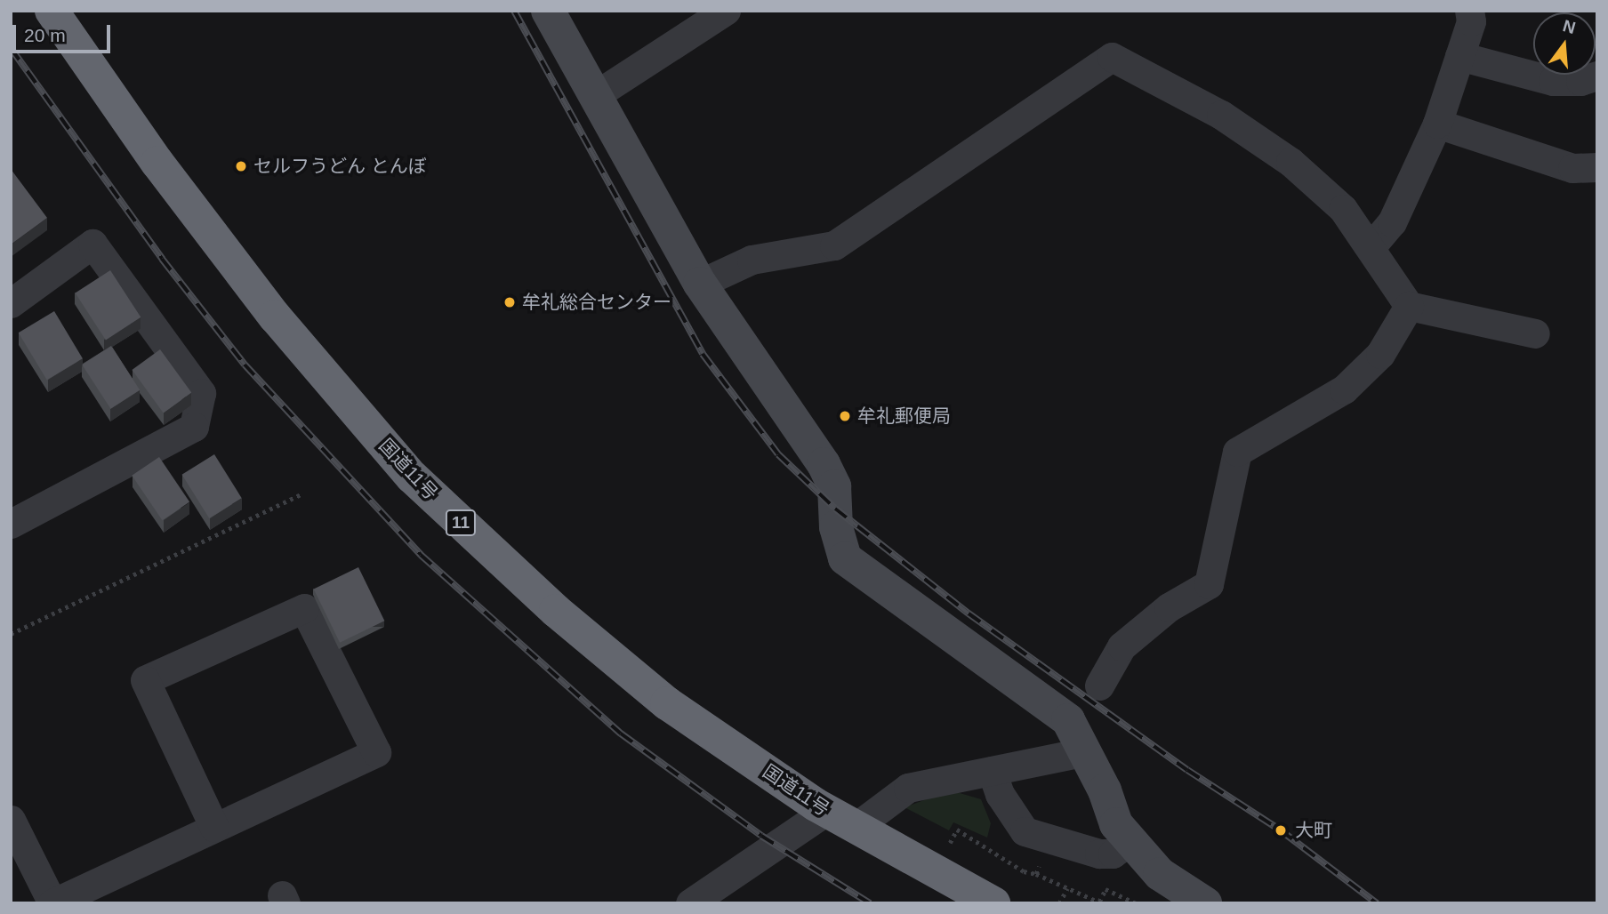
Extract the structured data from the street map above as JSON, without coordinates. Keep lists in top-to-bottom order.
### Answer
{
  "streets": {
    "highway": ["国道11号", "11"]
  },
  "places": [
    "セルフうどん とんぼ",
    "牟礼総合センター",
    "牟礼郵便局",
    "大町"
  ],
  "scale_bar": "20 m",
  "north": "top"
}
